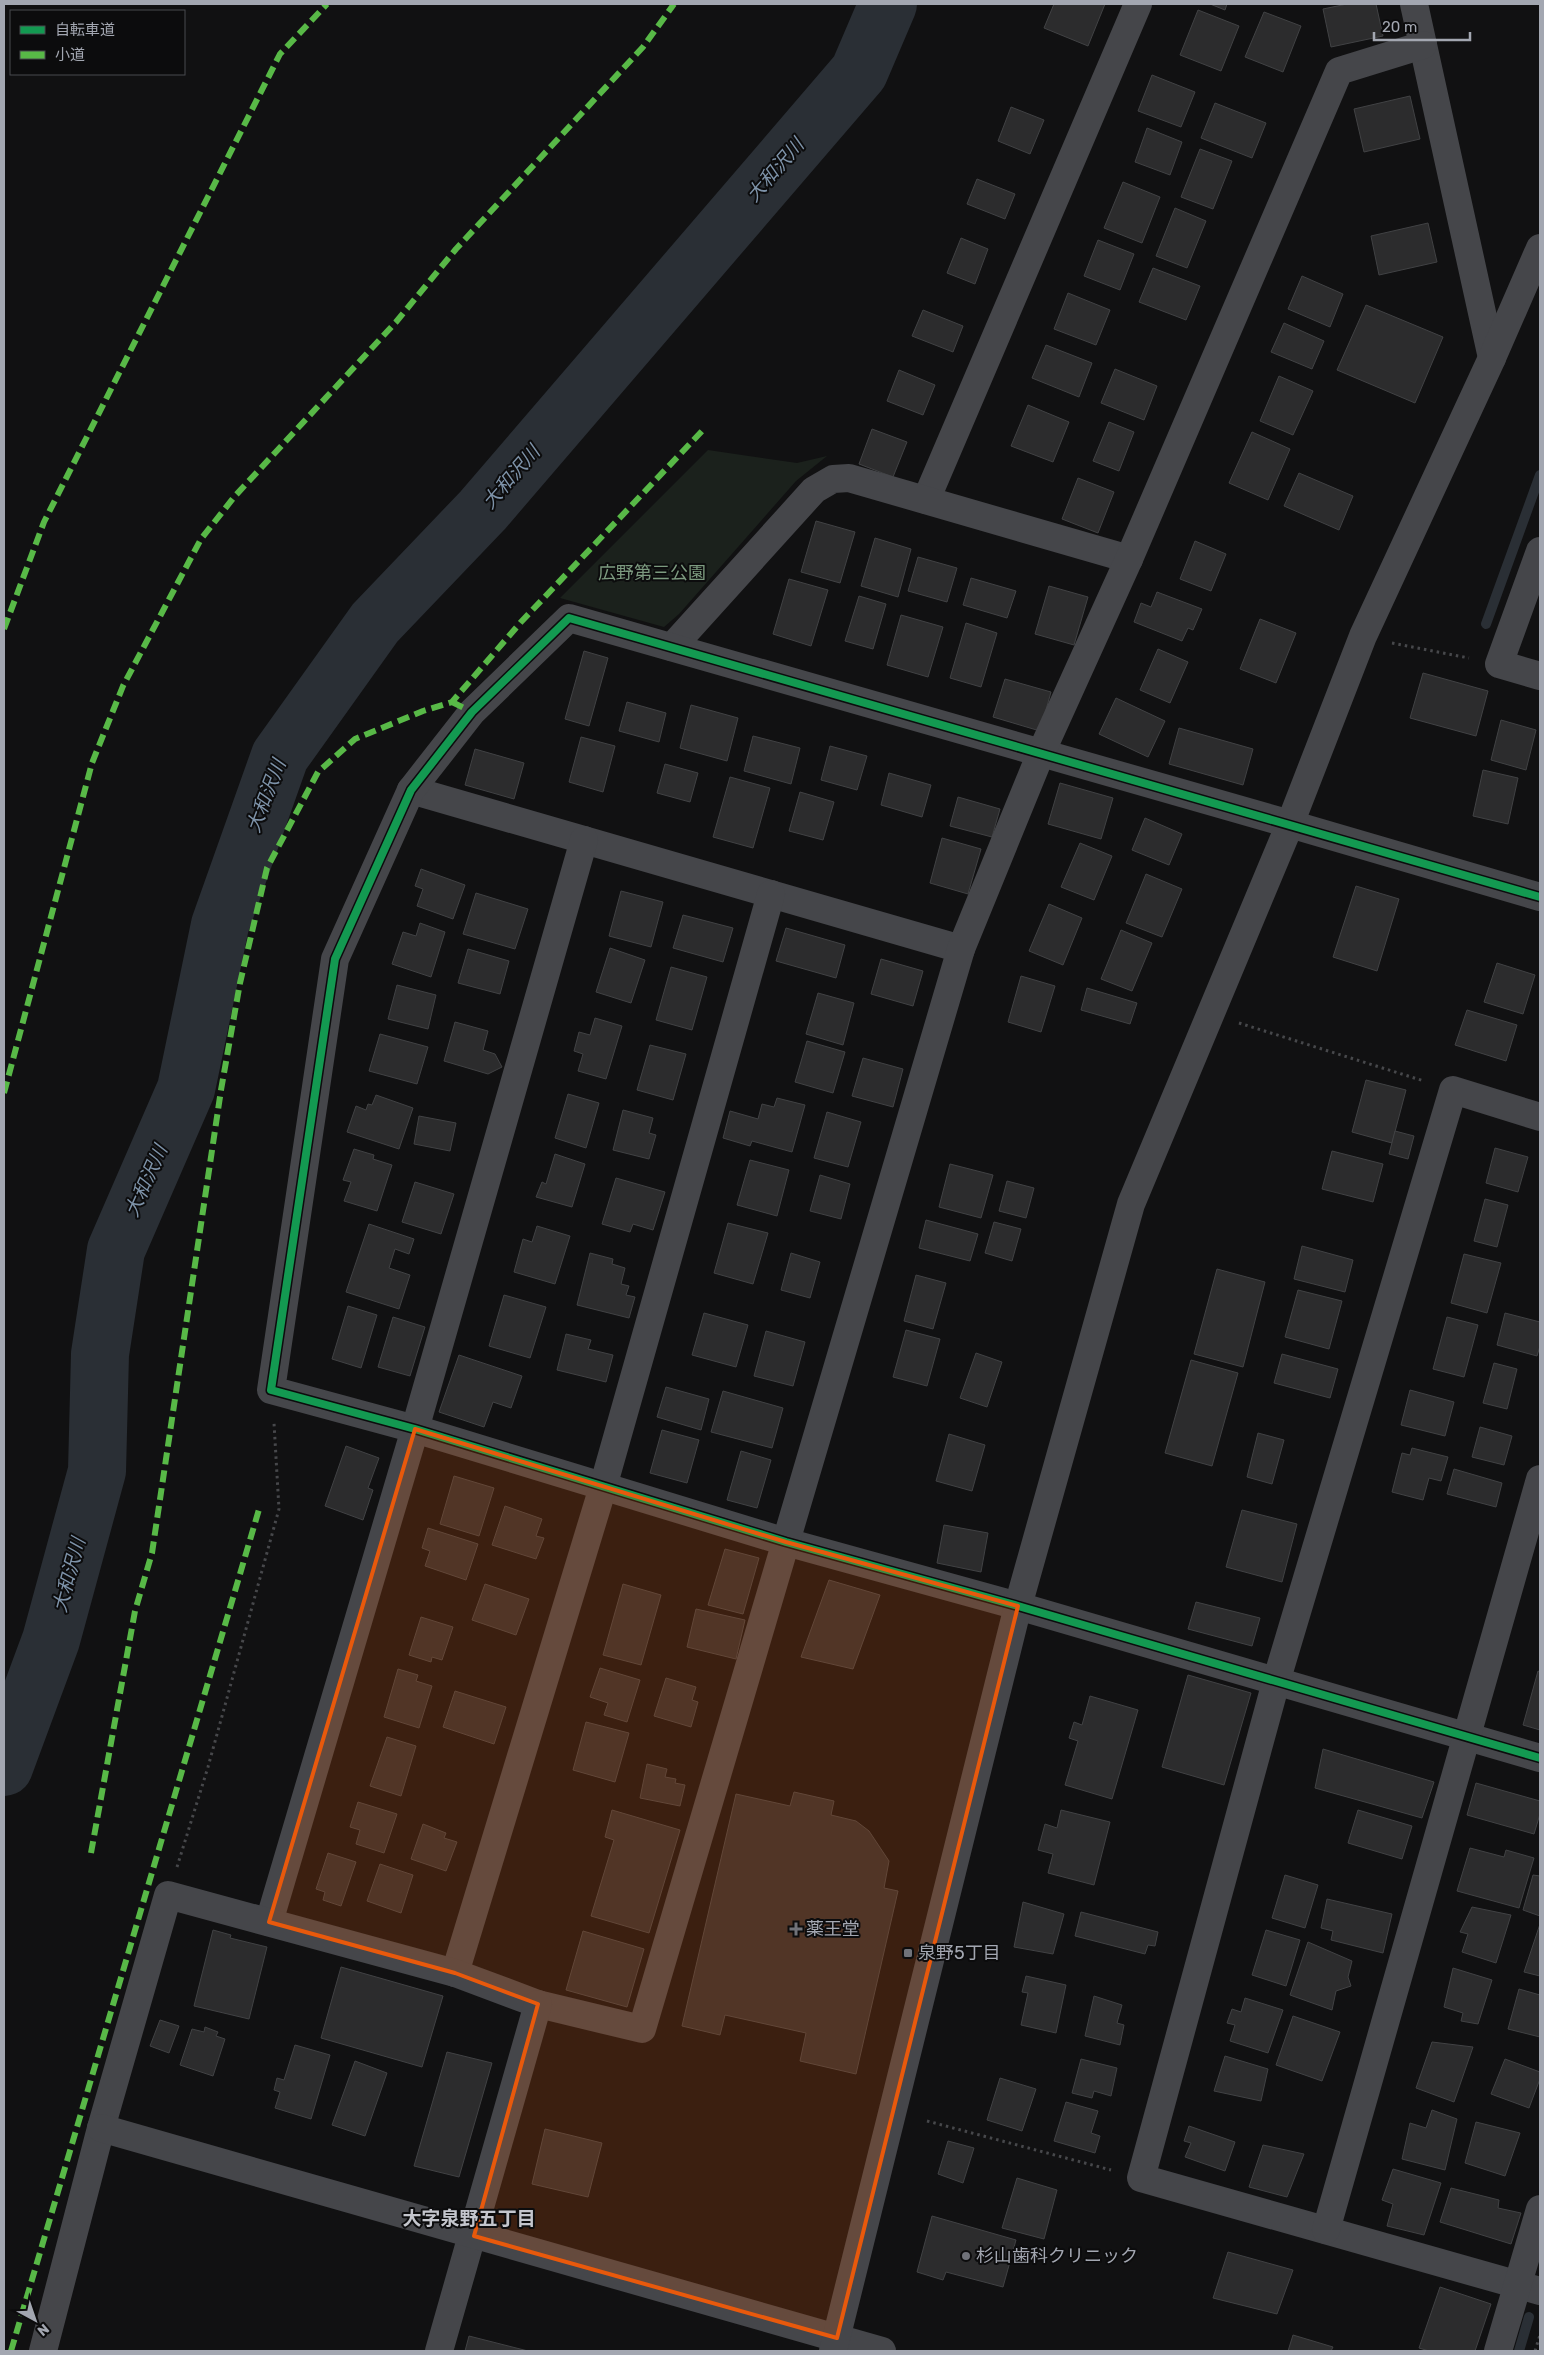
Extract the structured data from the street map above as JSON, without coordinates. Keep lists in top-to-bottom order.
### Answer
{
  "districts": ["大字泉野五丁目"],
  "water": ["大和沢川"],
  "parks": ["広野第三公園"],
  "places": {
    "health": ["薬王堂"],
    "transit": ["泉野5丁目"],
    "other": ["杉山歯科クリニック"]
  },
  "legend": ["自転車道", "小道"],
  "scale_bar": "20 m",
  "north": "bottom right"
}
